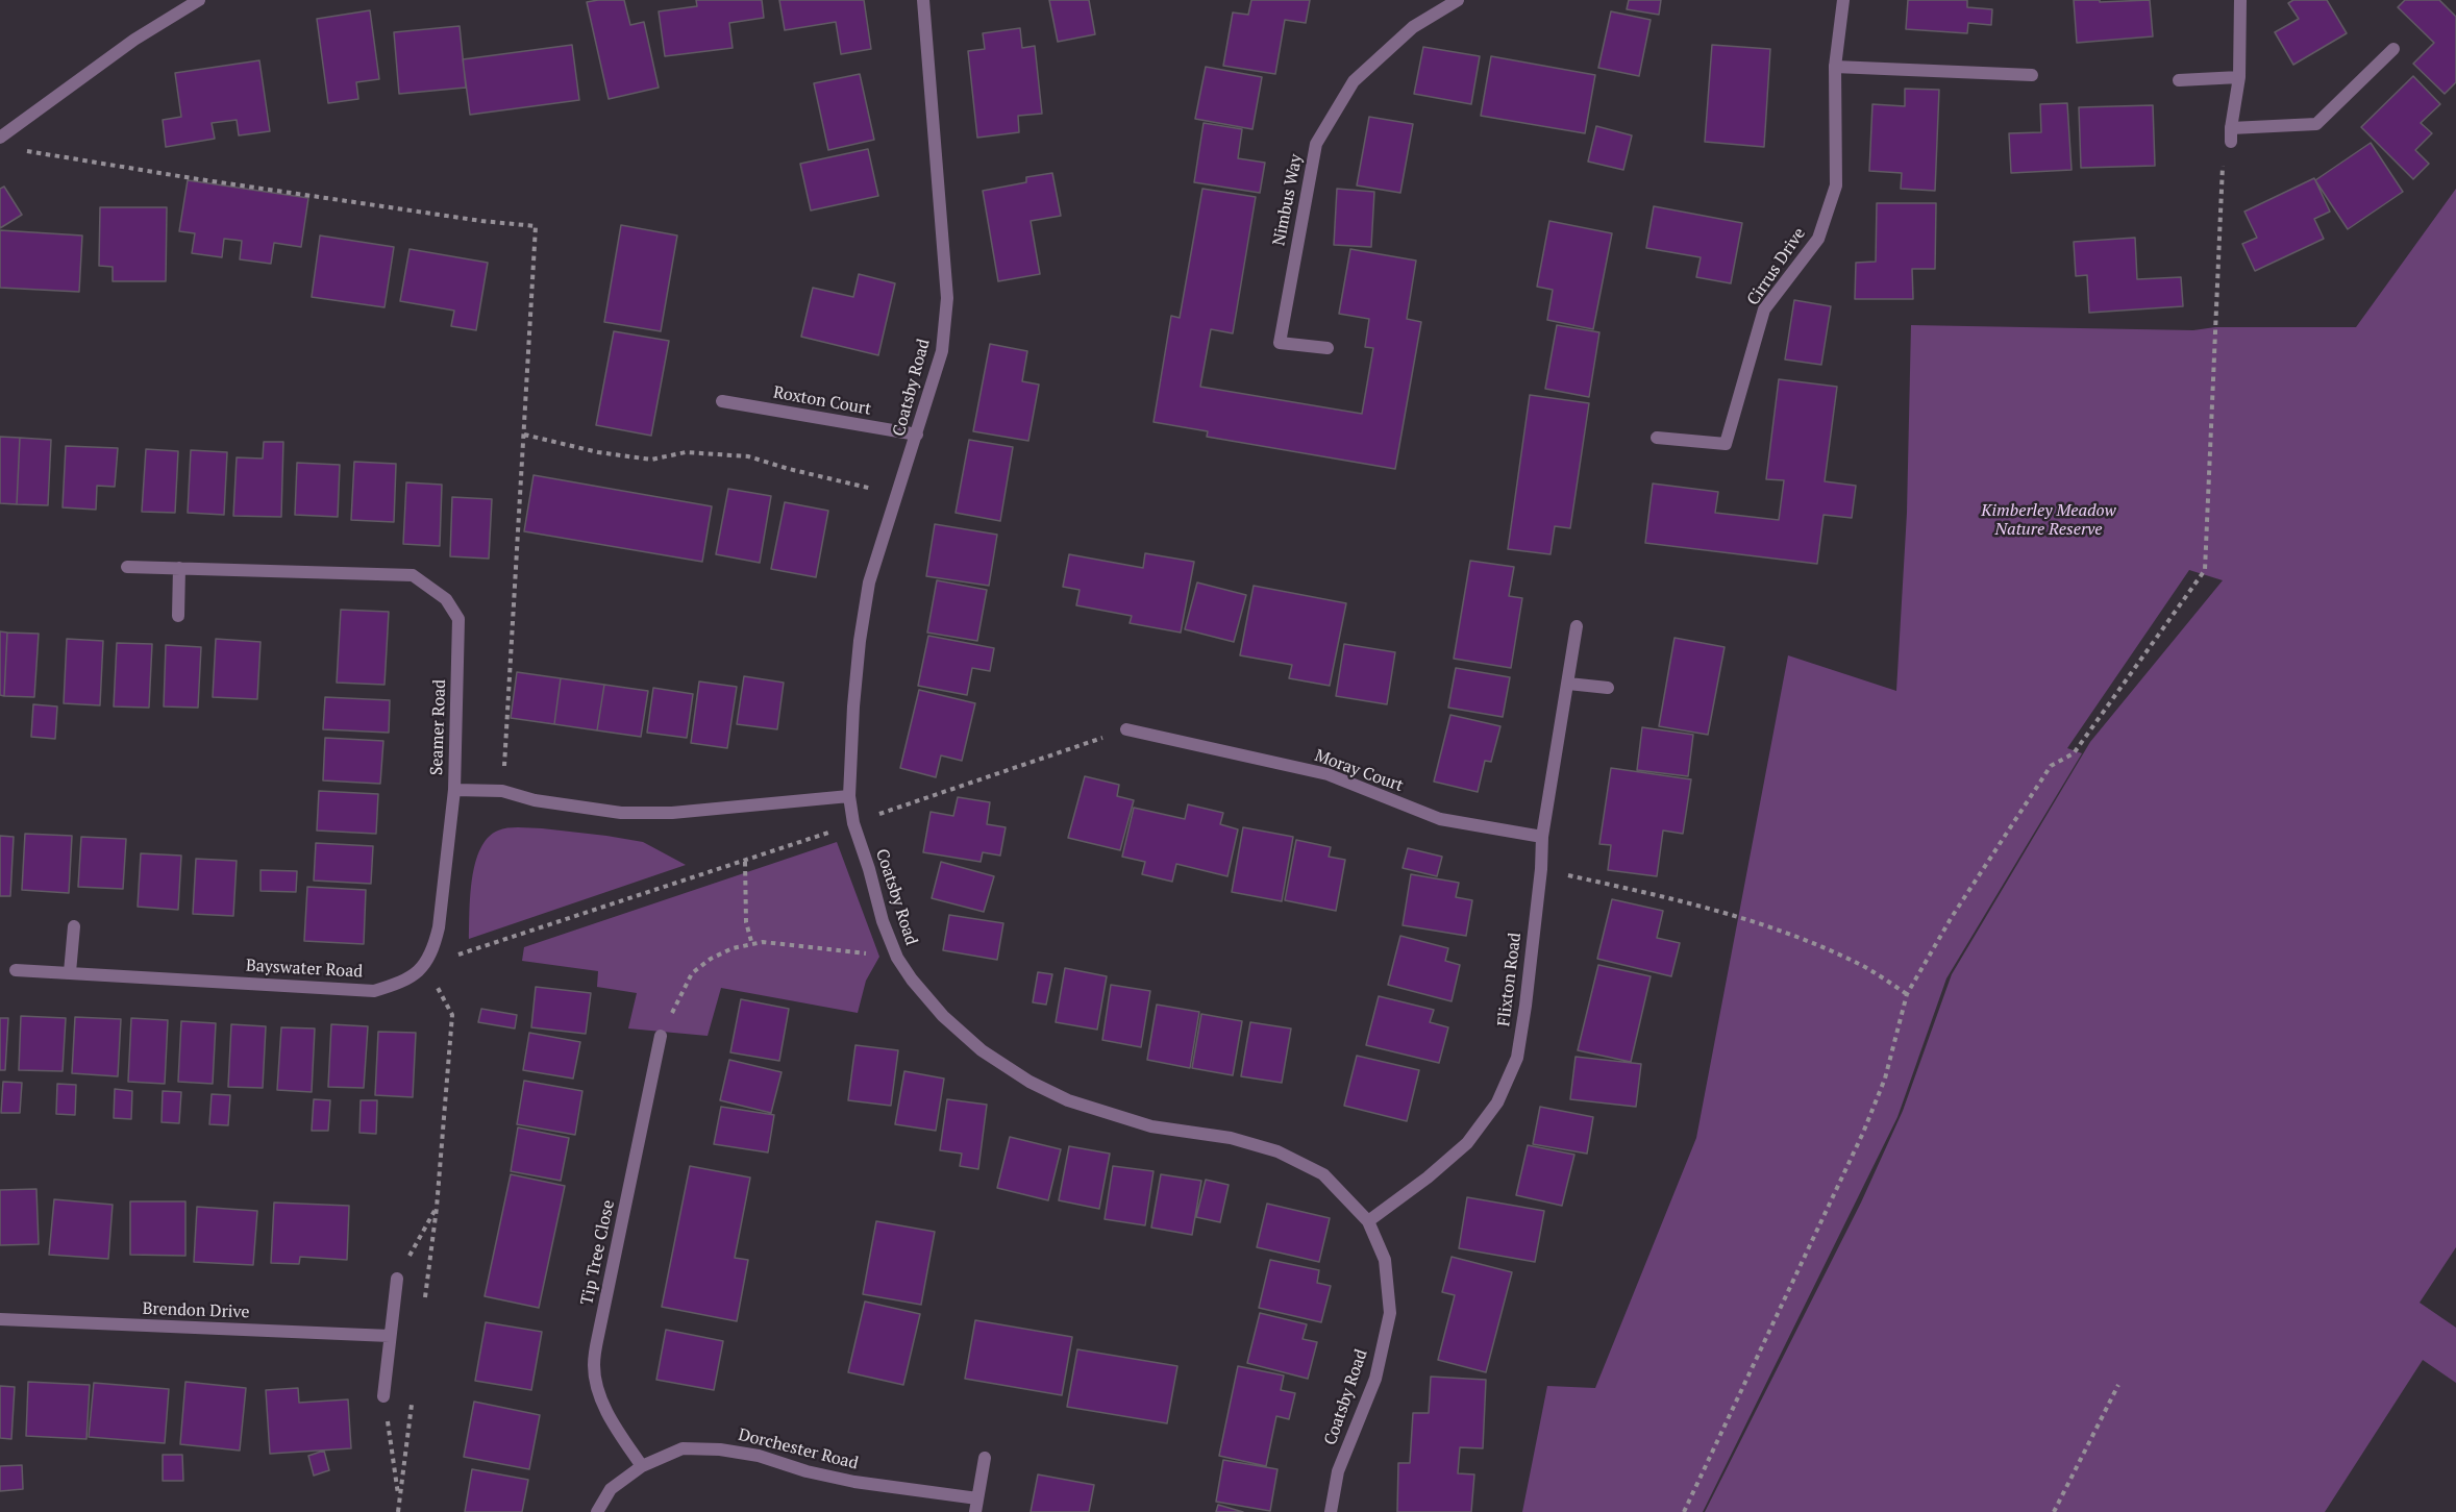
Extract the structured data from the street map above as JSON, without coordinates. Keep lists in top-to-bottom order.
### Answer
{
  "streets": {
    "street": [
      "Nimbus Way",
      "Cirrus Drive",
      "Coatsby Road",
      "Roxton Court",
      "Seamer Road",
      "Moray Court",
      "Bayswater Road",
      "Flixton Road",
      "Tip Tree Close",
      "Brendon Drive",
      "Dorchester Road"
    ]
  },
  "crossings": [
    ["Coatsby Road", "Roxton Court"],
    ["Coatsby Road", "Seamer Road"],
    ["Coatsby Road", "Flixton Road"],
    ["Moray Court", "Flixton Road"],
    ["Tip Tree Close", "Dorchester Road"]
  ],
  "parks": ["Kimberley Meadow Nature Reserve"]
}
